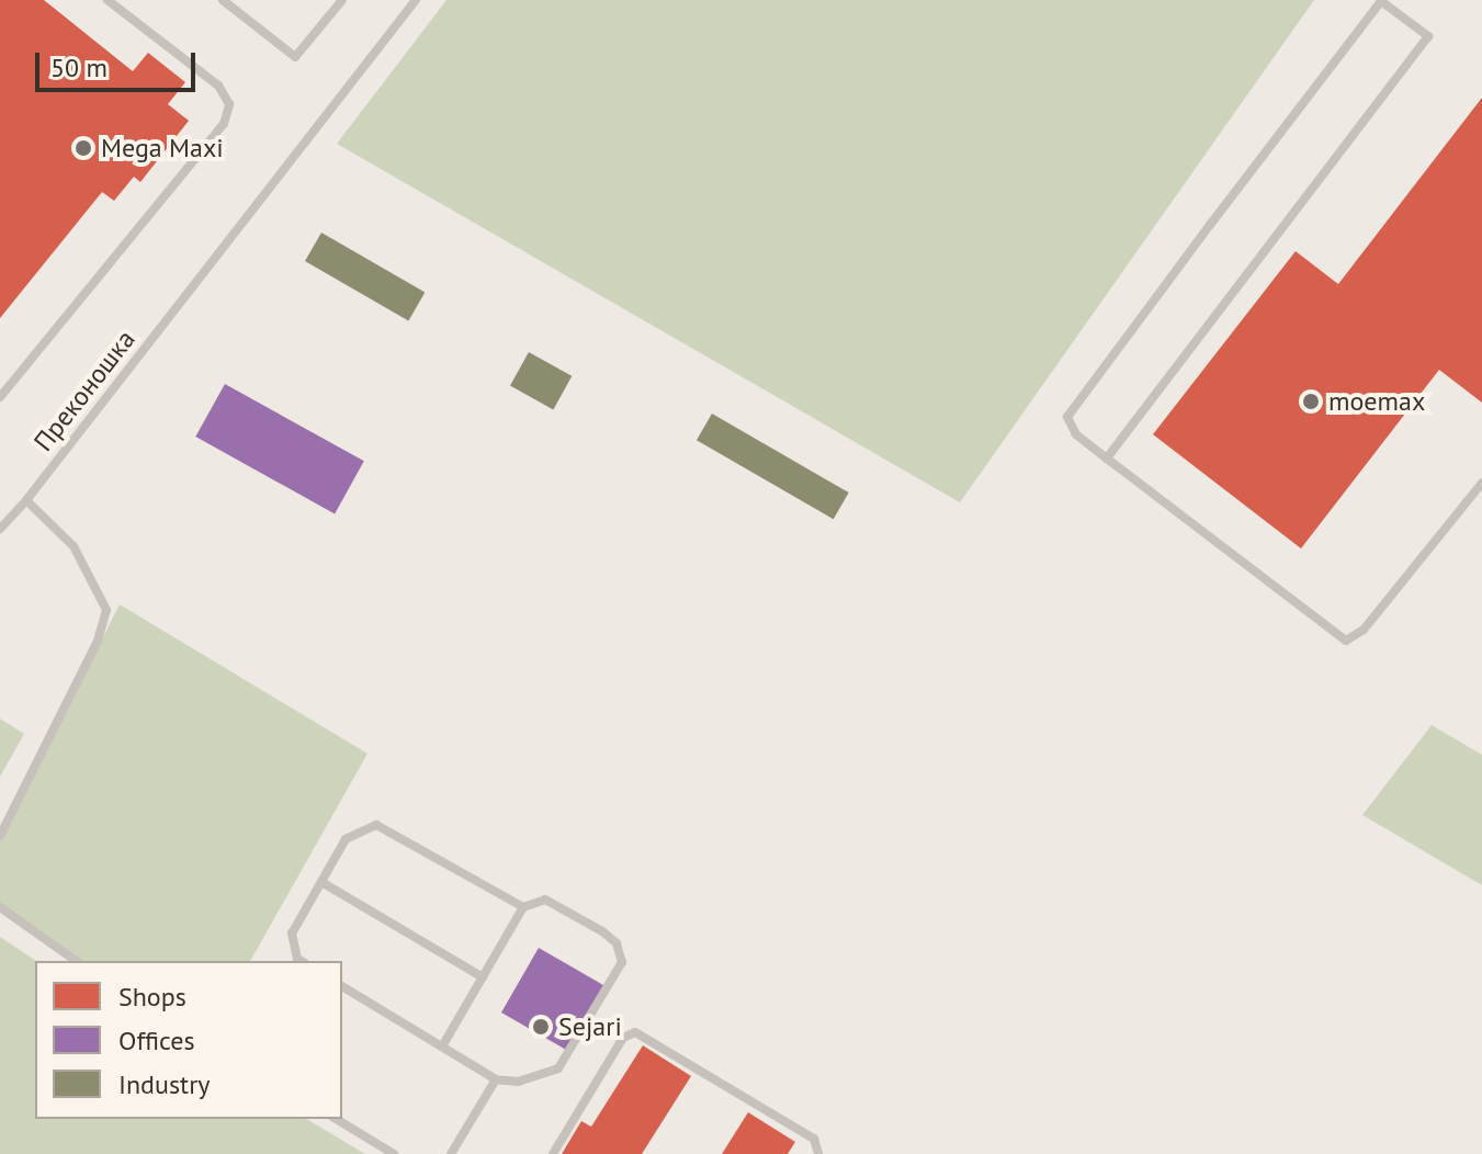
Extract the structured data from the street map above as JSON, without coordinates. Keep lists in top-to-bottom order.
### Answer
{
  "streets": {
    "lane": ["Преконошка"]
  },
  "places": ["Mega Maxi", "moemax", "Sejari"],
  "legend": ["Shops", "Offices", "Industry"],
  "scale_bar": "50 m"
}
